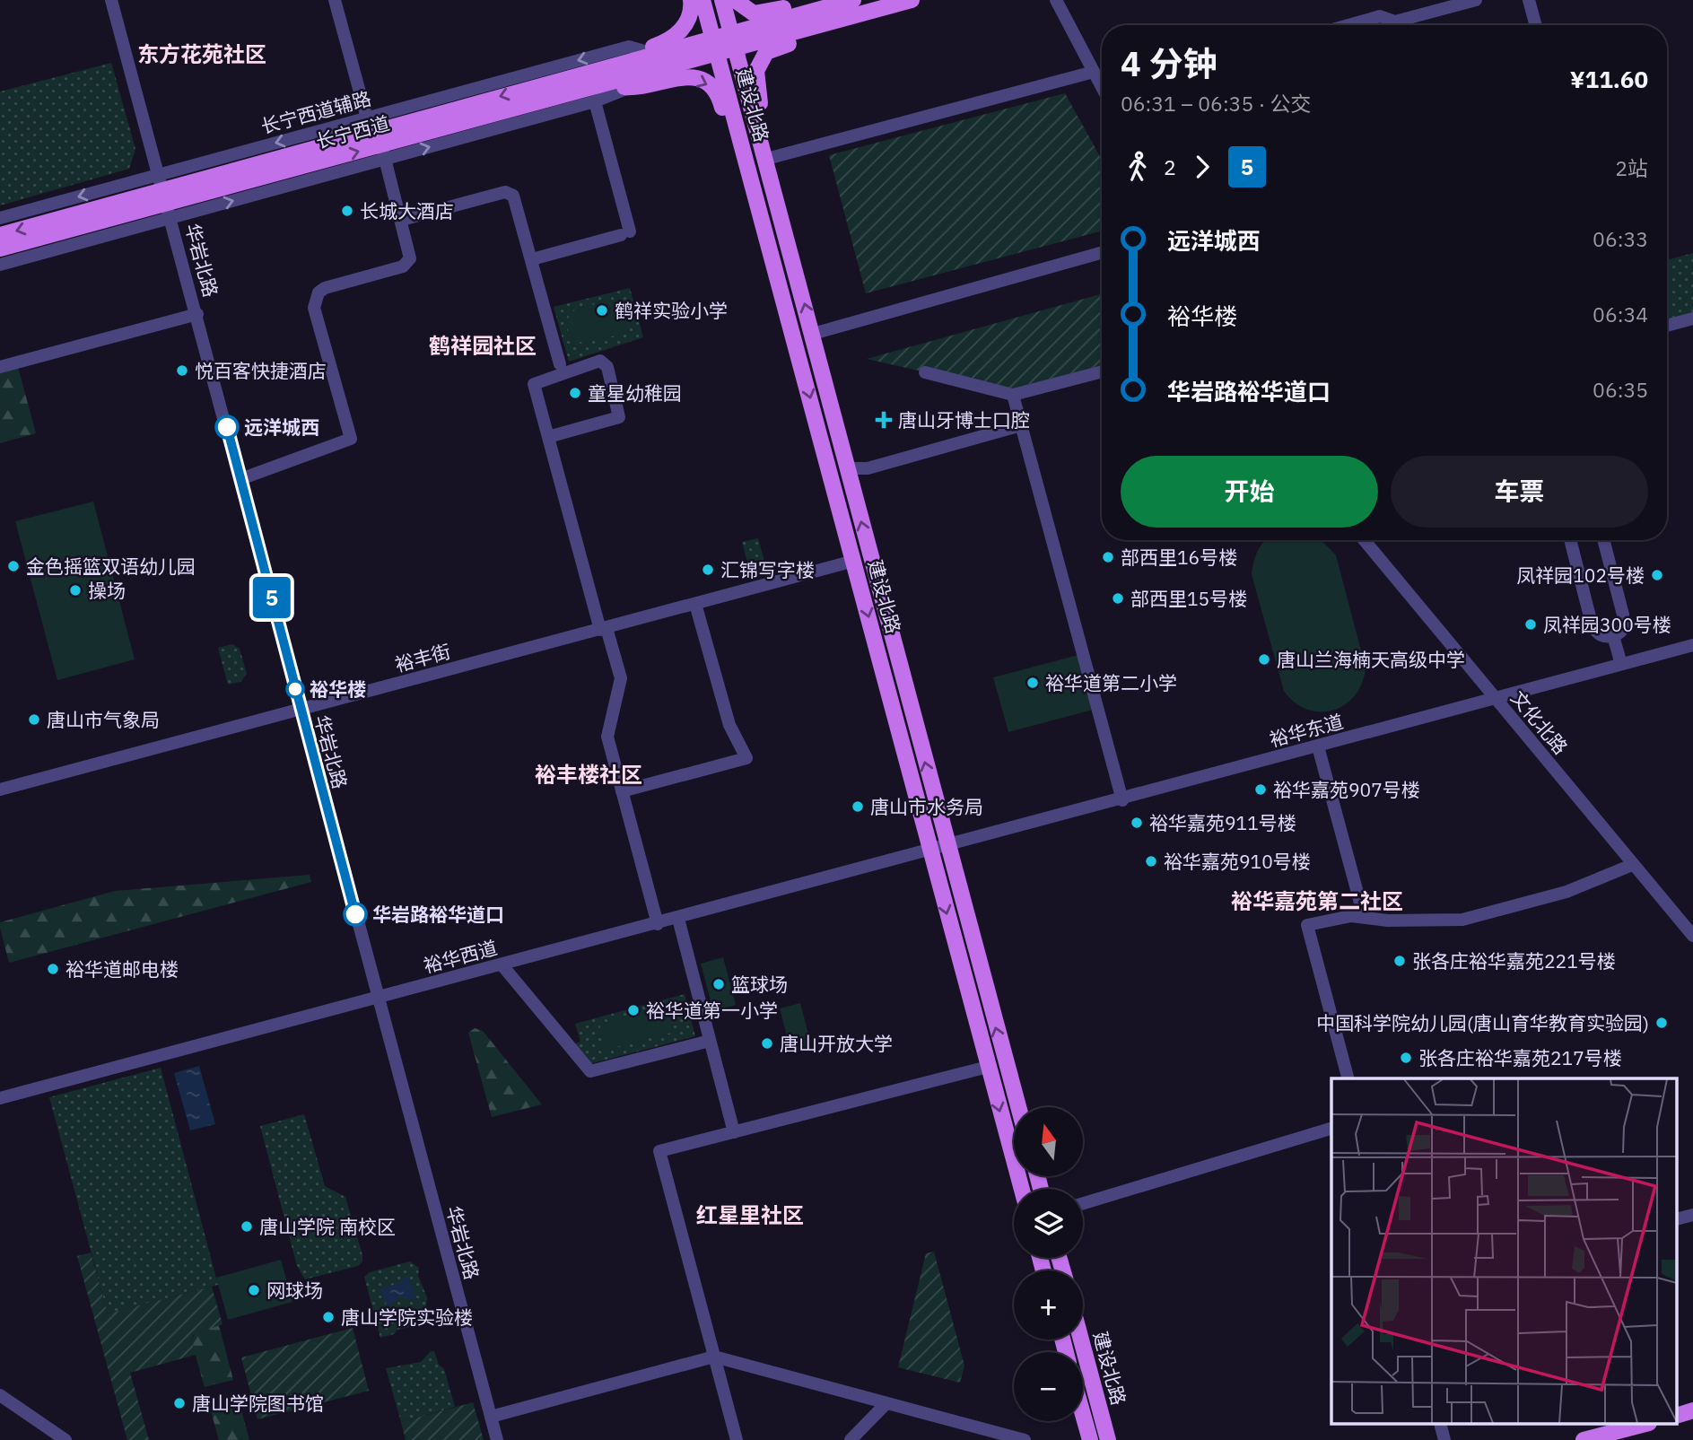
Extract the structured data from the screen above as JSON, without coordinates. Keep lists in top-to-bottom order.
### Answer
{
  "streets": {
    "main road": ["建设北路", "长宁西道"],
    "street": [
      "长宁西道辅路",
      "华岩北路",
      "裕丰街",
      "文化北路",
      "裕华东道",
      "裕华西道"
    ]
  },
  "crossings": [
    ["建设北路", "长宁西道"],
    ["建设北路", "裕丰街"],
    ["建设北路", "裕华东道"],
    ["建设北路", "裕华西道"],
    ["长宁西道辅路", "华岩北路"],
    ["长宁西道", "华岩北路"],
    ["华岩北路", "裕丰街"],
    ["华岩北路", "裕华西道"],
    ["文化北路", "裕华东道"],
    ["裕华东道", "裕华西道"]
  ],
  "districts": [
    "东方花苑社区",
    "鹤祥园社区",
    "裕丰楼社区",
    "裕华嘉苑第二社区",
    "红星里社区"
  ],
  "places": {
    "other": [
      "长城大酒店",
      "鹤祥实验小学",
      "悦百客快捷酒店",
      "童星幼稚园",
      "远洋城西",
      "部西里16号楼",
      "金色摇篮双语幼儿园",
      "汇锦写字楼",
      "凤祥园102号楼",
      "操场",
      "部西里15号楼",
      "凤祥园300号楼",
      "唐山兰海楠天高级中学",
      "裕华道第二小学",
      "裕华楼",
      "唐山市气象局",
      "裕华嘉苑907号楼",
      "唐山市水务局",
      "裕华嘉苑911号楼",
      "裕华嘉苑910号楼",
      "华岩路裕华道口",
      "张各庄裕华嘉苑221号楼",
      "裕华道邮电楼",
      "篮球场",
      "裕华道第一小学",
      "中国科学院幼儿园(唐山育华教育实验园)",
      "唐山开放大学",
      "张各庄裕华嘉苑217号楼",
      "唐山学院 南校区",
      "网球场",
      "唐山学院实验楼",
      "唐山学院图书馆"
    ],
    "health": ["唐山牙博士口腔"]
  },
  "lines": ["bus line 5"],
  "north": "top",
  "page": {
    "on_map": "5",
    "heading": ["4 分钟", "06:31 – 06:35 · 公交", "¥11.60"],
    "legs": ["2", "5", "2站"],
    "list": [
      {
        "name": "远洋城西",
        "value": "06:33"
      },
      {
        "name": "裕华楼",
        "value": "06:34"
      },
      {
        "name": "华岩路裕华道口",
        "value": "06:35"
      }
    ],
    "buttons": ["开始", "车票"],
    "map_buttons": ["+", "−"]
  }
}
